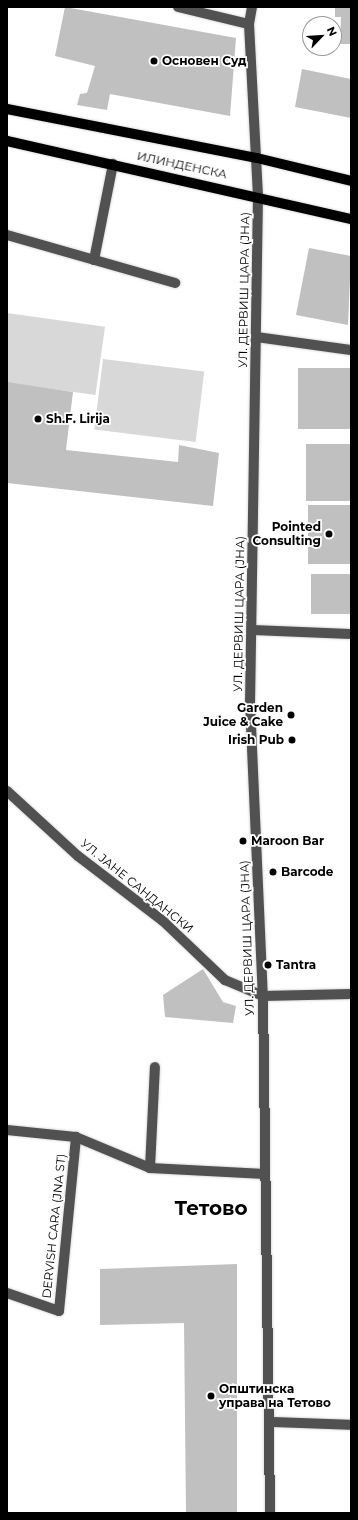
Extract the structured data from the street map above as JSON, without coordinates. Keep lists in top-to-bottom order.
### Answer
{
  "streets": {
    "main road": ["ИЛИНДЕНСКА"],
    "street": ["УЛ. ДЕРВИШ ЦАРА (ЈНА)", "УЛ. ЈАНЕ САНДАНСКИ", "DERVISH CARA (JNA ST)"]
  },
  "crossings": [
    ["ИЛИНДЕНСКА", "УЛ. ДЕРВИШ ЦАРА (ЈНА)"],
    ["УЛ. ДЕРВИШ ЦАРА (ЈНА)", "УЛ. ЈАНЕ САНДАНСКИ"],
    ["УЛ. ДЕРВИШ ЦАРА (ЈНА)", "DERVISH CARA (JNA ST)"]
  ],
  "districts": ["Тетово"],
  "places": [
    "Основен Суд",
    "Sh.F. Lirija",
    "Pointed Consulting",
    "Garden Juice & Cake",
    "Irish Pub",
    "Maroon Bar",
    "Barcode",
    "Tantra",
    "Општинска управа на Тетово"
  ],
  "north": "top right"
}
